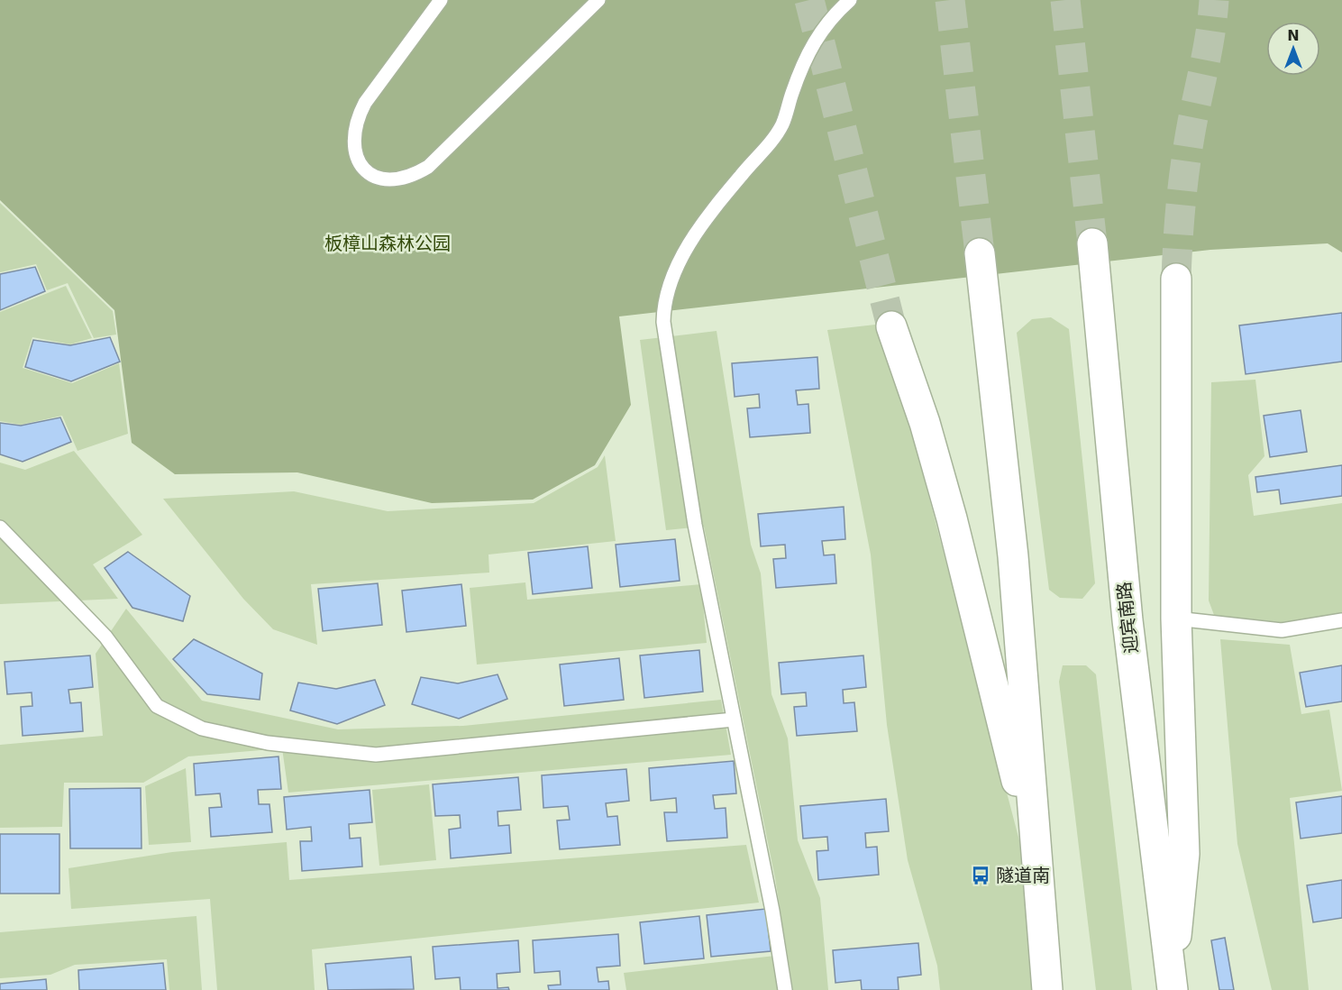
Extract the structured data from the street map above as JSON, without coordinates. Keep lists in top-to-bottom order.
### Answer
{
  "streets": {
    "main road": ["迎宾南路"]
  },
  "parks": ["板樟山森林公园"],
  "places": {
    "bus stop": ["隧道南"]
  },
  "north": "top"
}
